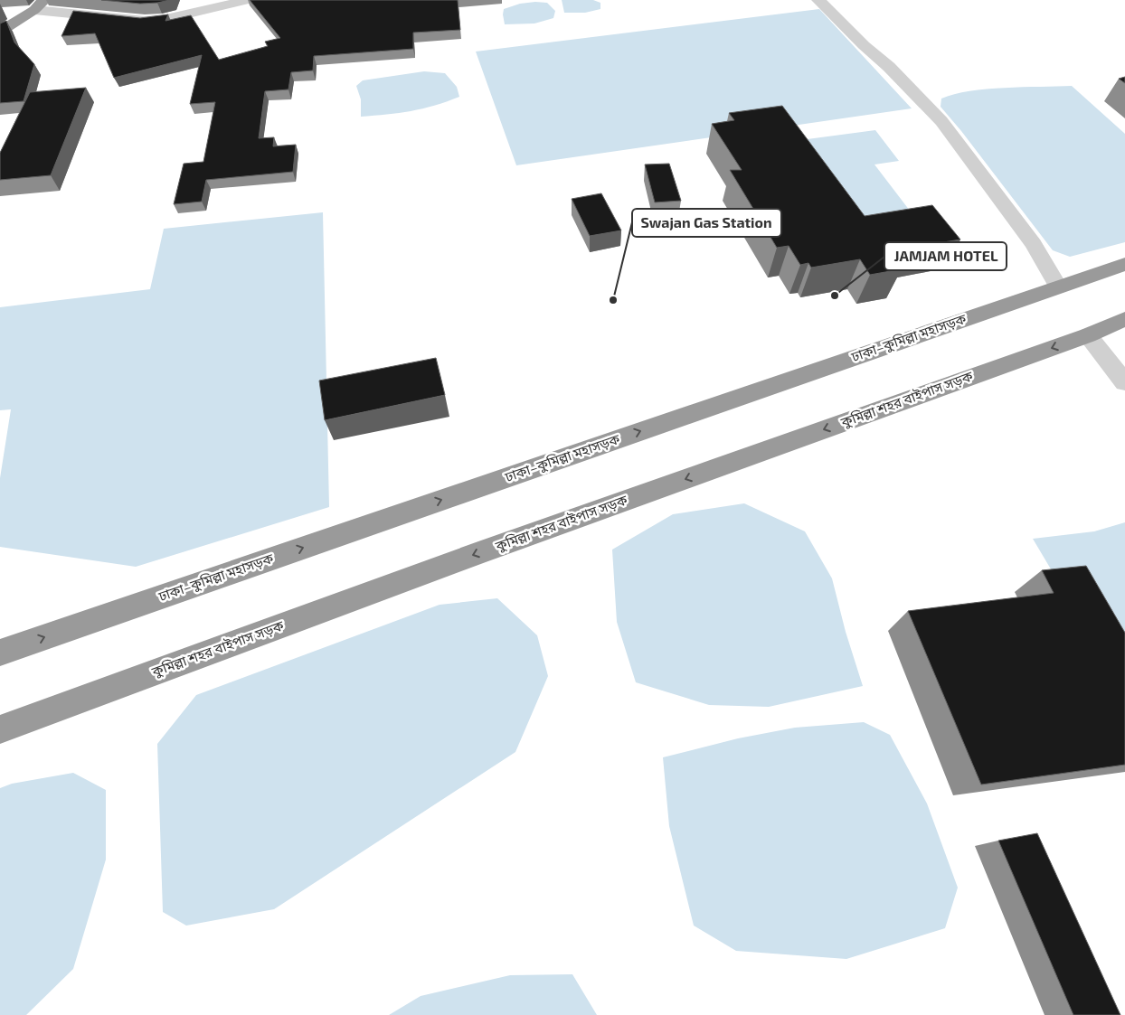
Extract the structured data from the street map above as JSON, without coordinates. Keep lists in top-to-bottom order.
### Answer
{
  "streets": {
    "highway": ["ঢাকা–কুমিল্লা মহাসড়ক", "কুমিল্লা শহর বাইপাস সড়ক"]
  },
  "one_way": ["ঢাকা–কুমিল্লা মহাসড়ক", "কুমিল্লা শহর বাইপাস সড়ক"],
  "places": ["JAMJAM HOTEL", "Swajan Gas Station"]
}
